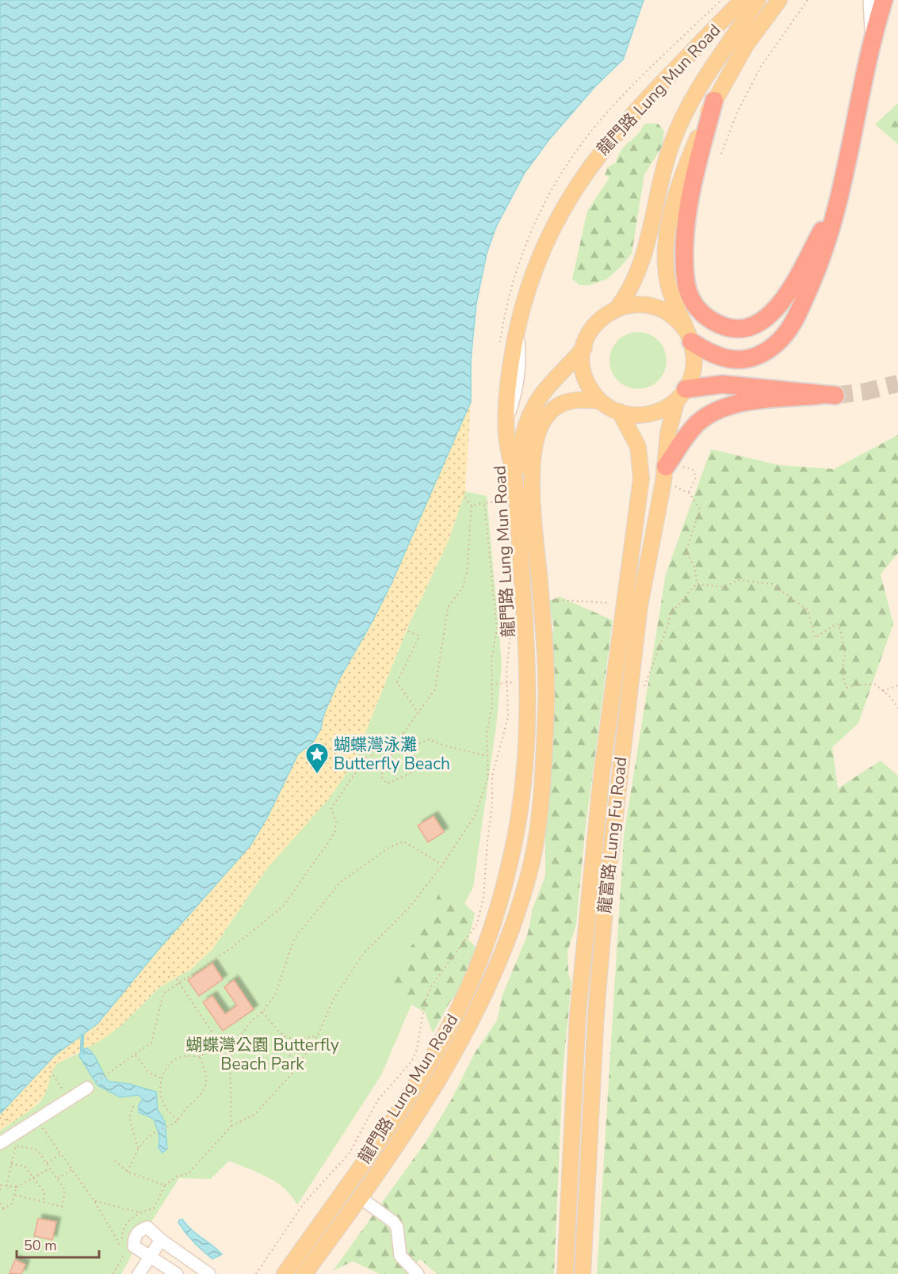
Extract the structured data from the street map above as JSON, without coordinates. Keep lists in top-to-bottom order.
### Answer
{
  "streets": {
    "main road": ["龍門路 Lung Mun Road", "龍富路 Lung Fu Road"]
  },
  "crossings": [
    ["龍門路 Lung Mun Road", "龍富路 Lung Fu Road"]
  ],
  "parks": ["蝴蝶灣公園 Butterfly Beach Park"],
  "places": {
    "place": ["蝴蝶灣泳灘 Butterfly Beach"]
  },
  "scale_bar": "50 m"
}
